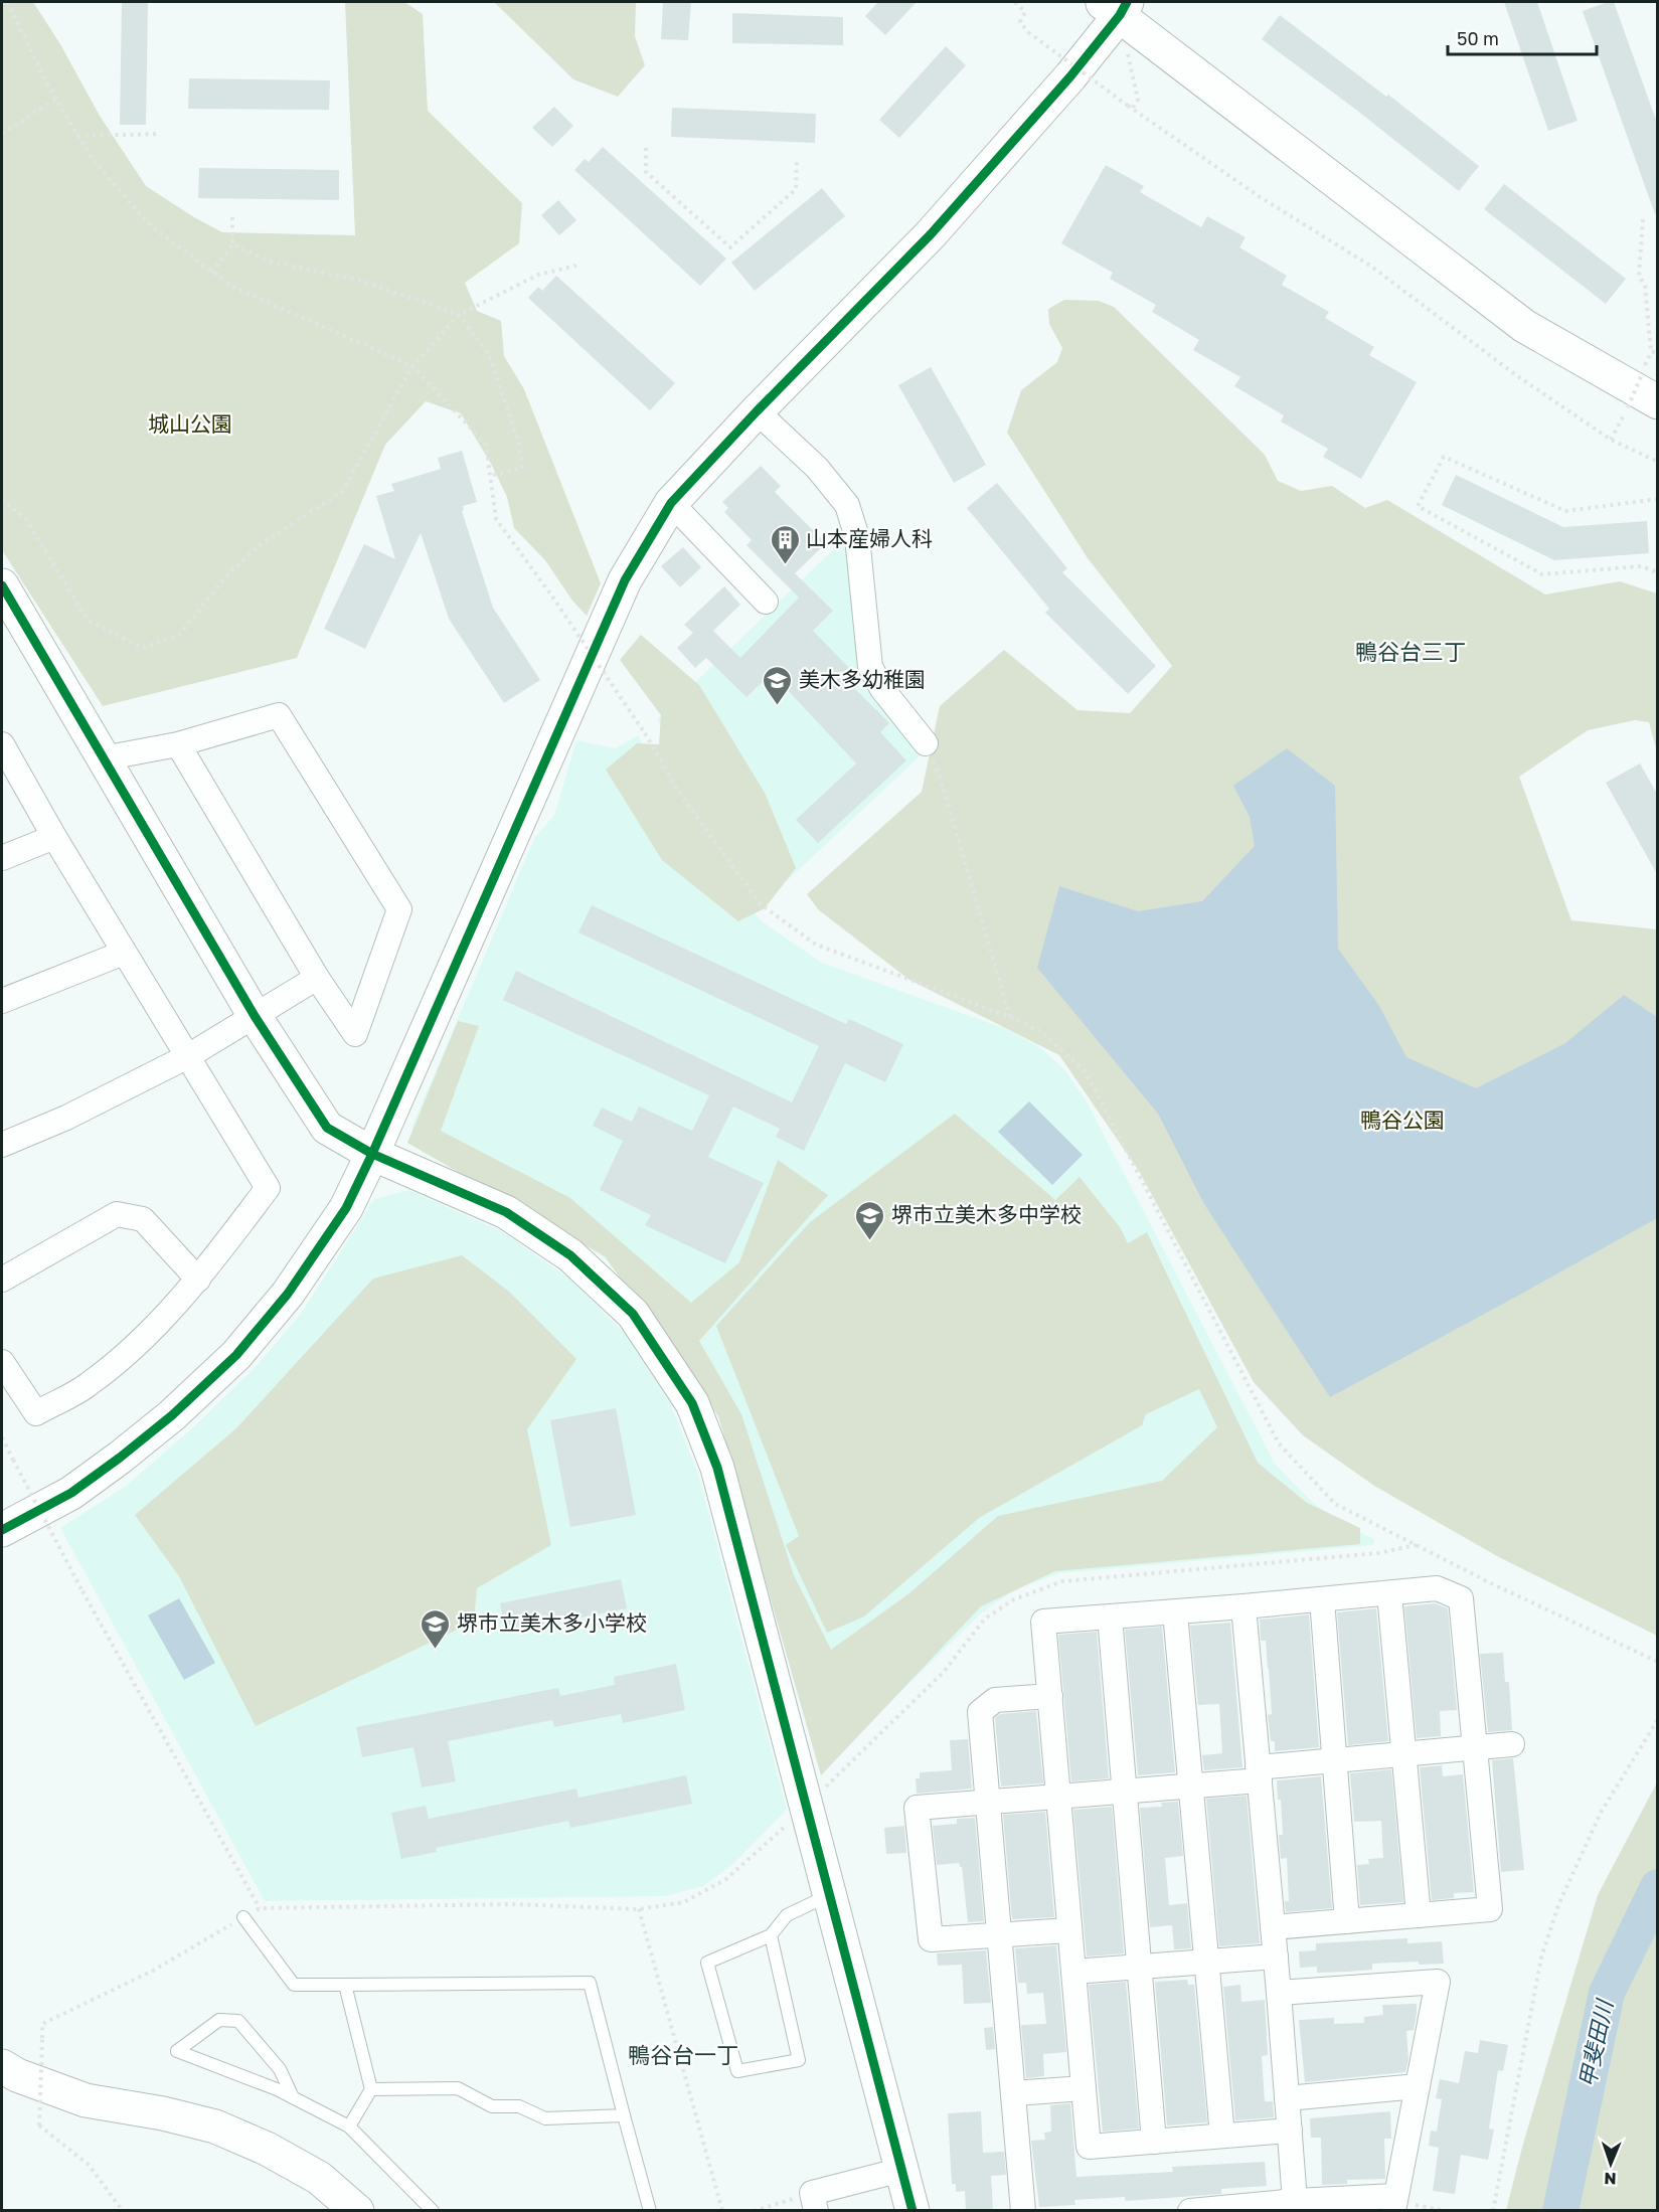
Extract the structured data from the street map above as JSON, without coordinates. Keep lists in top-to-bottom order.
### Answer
{
  "districts": ["鴨谷台三丁", "鴨谷台一丁"],
  "water": ["甲斐田川"],
  "parks": ["城山公園", "鴨谷公園"],
  "places": {
    "building": ["山本産婦人科"],
    "school or university": ["美木多幼稚園", "堺市立美木多中学校", "堺市立美木多小学校"]
  },
  "scale_bar": "50 m",
  "north": "bottom"
}
